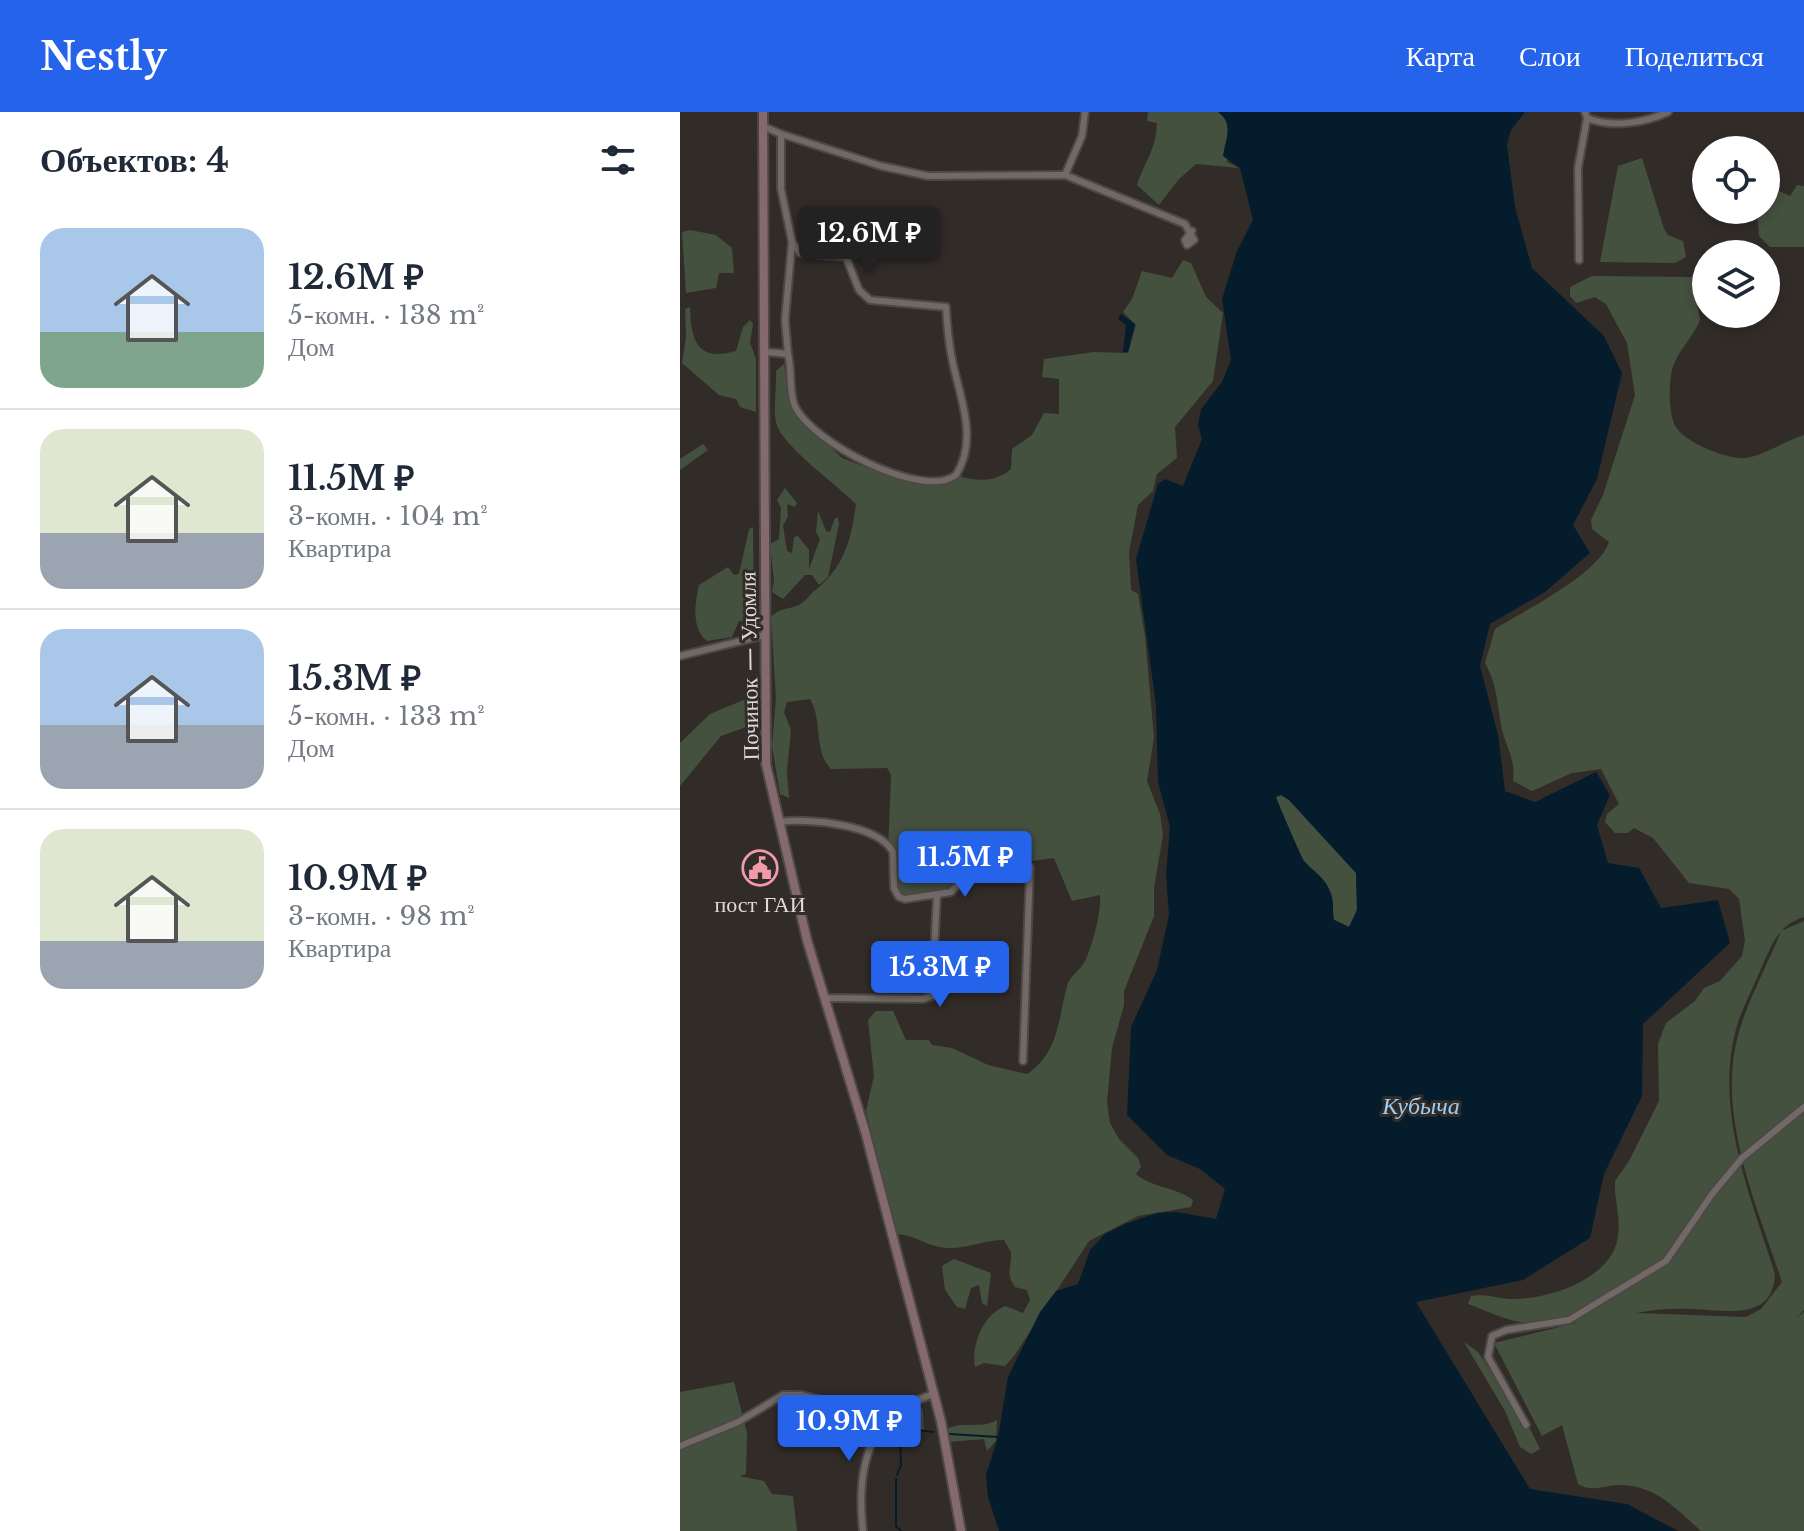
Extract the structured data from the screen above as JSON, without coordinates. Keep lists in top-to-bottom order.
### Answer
{
  "streets": {
    "main road": ["Починок — Удомля"]
  },
  "water": ["Кубыча"],
  "places": {
    "public building": ["пост ГАИ"]
  },
  "page": {
    "header": "Nestly",
    "nav": ["Карта", "Слои", "Поделиться"],
    "heading": "Объектов: 4",
    "price": [
      "12.6M ₽",
      "11.5M ₽",
      "15.3M ₽",
      "10.9M ₽"
    ],
    "list": [
      {
        "name": "12.6M ₽",
        "note": "5-комн. · 138 m² · Дом"
      },
      {
        "name": "11.5M ₽",
        "note": "3-комн. · 104 m² · Квартира"
      },
      {
        "name": "15.3M ₽",
        "note": "5-комн. · 133 m² · Дом"
      },
      {
        "name": "10.9M ₽",
        "note": "3-комн. · 98 m² · Квартира"
      }
    ]
  }
}
